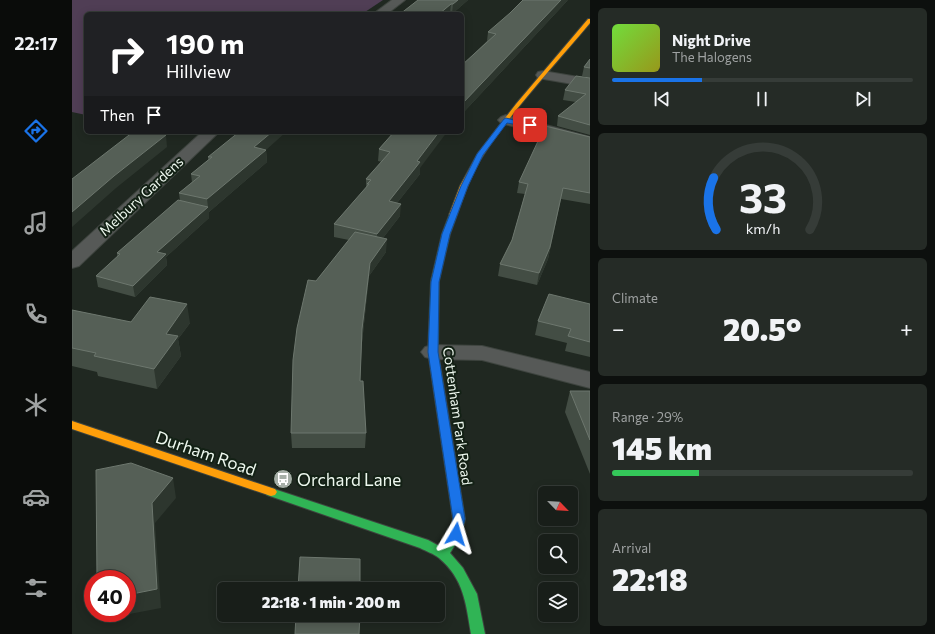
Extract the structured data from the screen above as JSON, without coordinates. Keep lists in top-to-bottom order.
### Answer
{
  "streets": {
    "street": ["Melbury Gardens", "Cottenham Park Road", "Durham Road"]
  },
  "crossings": [
    ["Cottenham Park Road", "Durham Road"]
  ],
  "places": {
    "bus stop": ["Orchard Lane"]
  },
  "north": "bottom right",
  "page": {
    "tabs": "22:17",
    "turn": ["190 m", "Hillview"],
    "song": ["Night Drive", "The Halogens"],
    "then": "Then",
    "tile": [
      "Climate",
      ["Range · 29%", "145 km"],
      ["Arrival", "22:18"]
    ],
    "heat": ["−", "20.5°", "+"],
    "limit": "40",
    "trip": "22:18 · 1 min · 200 m",
    "gauge": ["33", "km/h"]
  }
}
